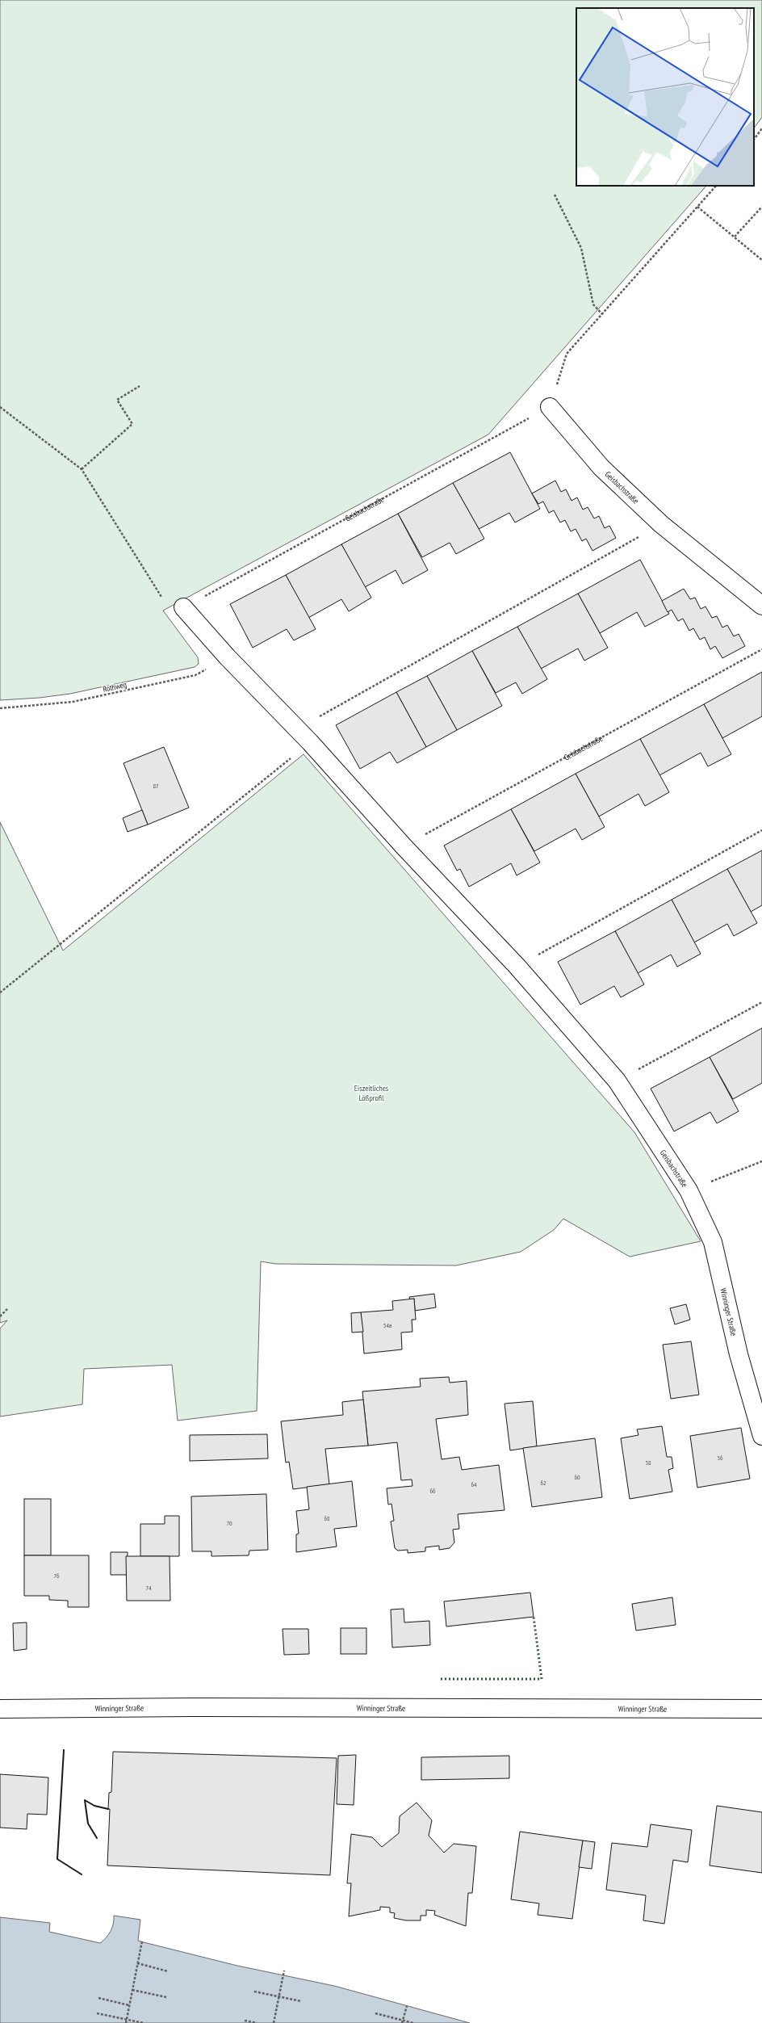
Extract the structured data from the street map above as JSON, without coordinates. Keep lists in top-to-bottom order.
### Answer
{
  "streets": {
    "main road": ["Geisbachstraße", "Winninger Straße"],
    "path": ["Rothweg"]
  },
  "crossings": [
    ["Geisbachstraße", "Rothweg"],
    ["Geisbachstraße", "Winninger Straße"]
  ],
  "parks": ["Eiszeitliches Lößprofil"],
  "house_numbers": [
    "87",
    "54a",
    "56",
    "58",
    "60",
    "62",
    "64",
    "66",
    "68",
    "70",
    "76",
    "74"
  ]
}
